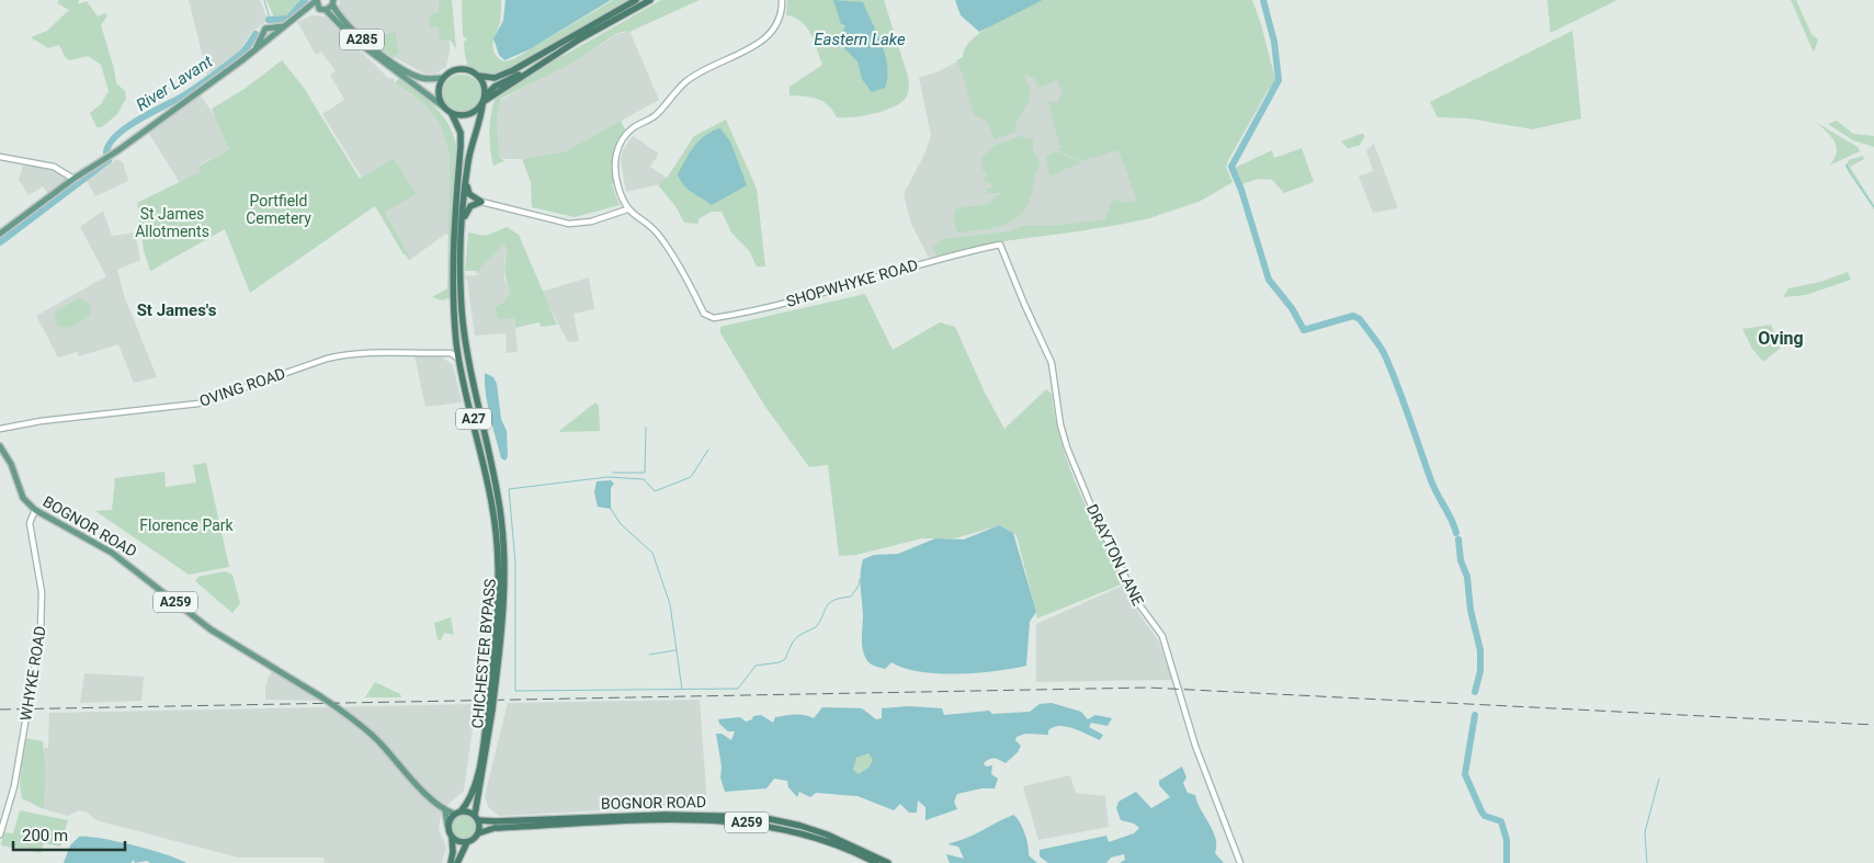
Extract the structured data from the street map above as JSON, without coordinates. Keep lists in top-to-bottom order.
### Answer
{
  "streets": {
    "highway": [
      "A27",
      "BOGNOR ROAD",
      "A259",
      "CHICHESTER BYPASS"
    ],
    "main road": [
      "A285",
      "SHOPWHYKE ROAD",
      "OVING ROAD",
      "DRAYTON LANE",
      "WHYKE ROAD"
    ]
  },
  "crossings": [
    ["A285", "CHICHESTER BYPASS"],
    ["SHOPWHYKE ROAD", "DRAYTON LANE"],
    ["BOGNOR ROAD", "A259"],
    ["BOGNOR ROAD", "CHICHESTER BYPASS"],
    ["BOGNOR ROAD", "WHYKE ROAD"],
    ["A259", "CHICHESTER BYPASS"]
  ],
  "districts": ["St James's", "Oving"],
  "water": ["Eastern Lake", "River Lavant"],
  "parks": ["Portfield Cemetery", "St James Allotments", "Florence Park"],
  "scale_bar": "200 m"
}
